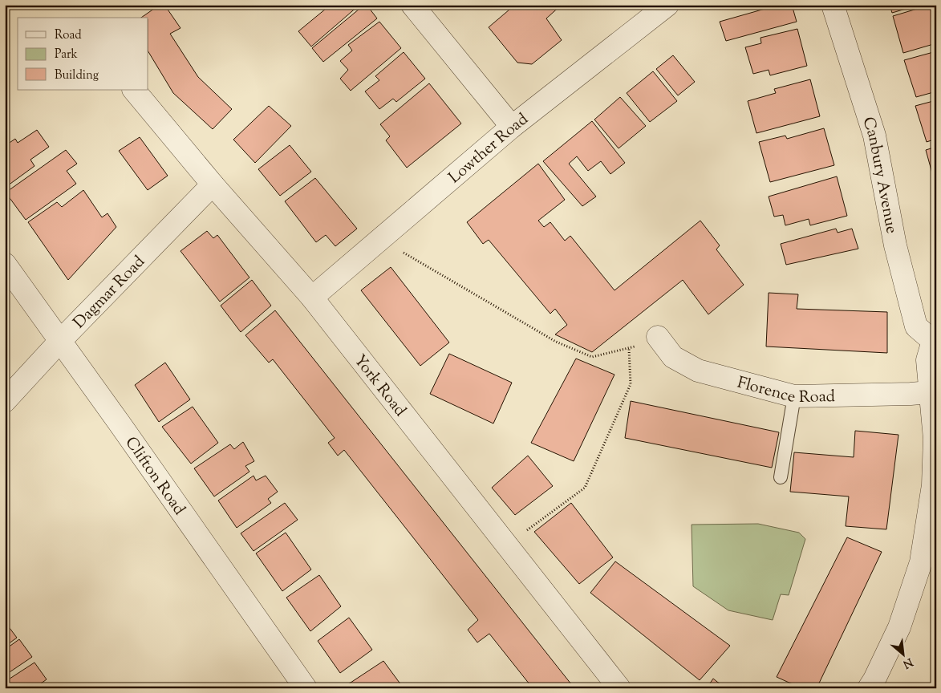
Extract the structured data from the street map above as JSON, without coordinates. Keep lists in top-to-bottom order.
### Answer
{
  "streets": {
    "street": [
      "Lowther Road",
      "Canbury Avenue",
      "Dagmar Road",
      "York Road",
      "Florence Road",
      "Clifton Road"
    ]
  },
  "crossings": [
    ["Lowther Road", "York Road"],
    ["Dagmar Road", "York Road"],
    ["Dagmar Road", "Clifton Road"]
  ],
  "legend": ["Road", "Park", "Building"],
  "north": "bottom right"
}
